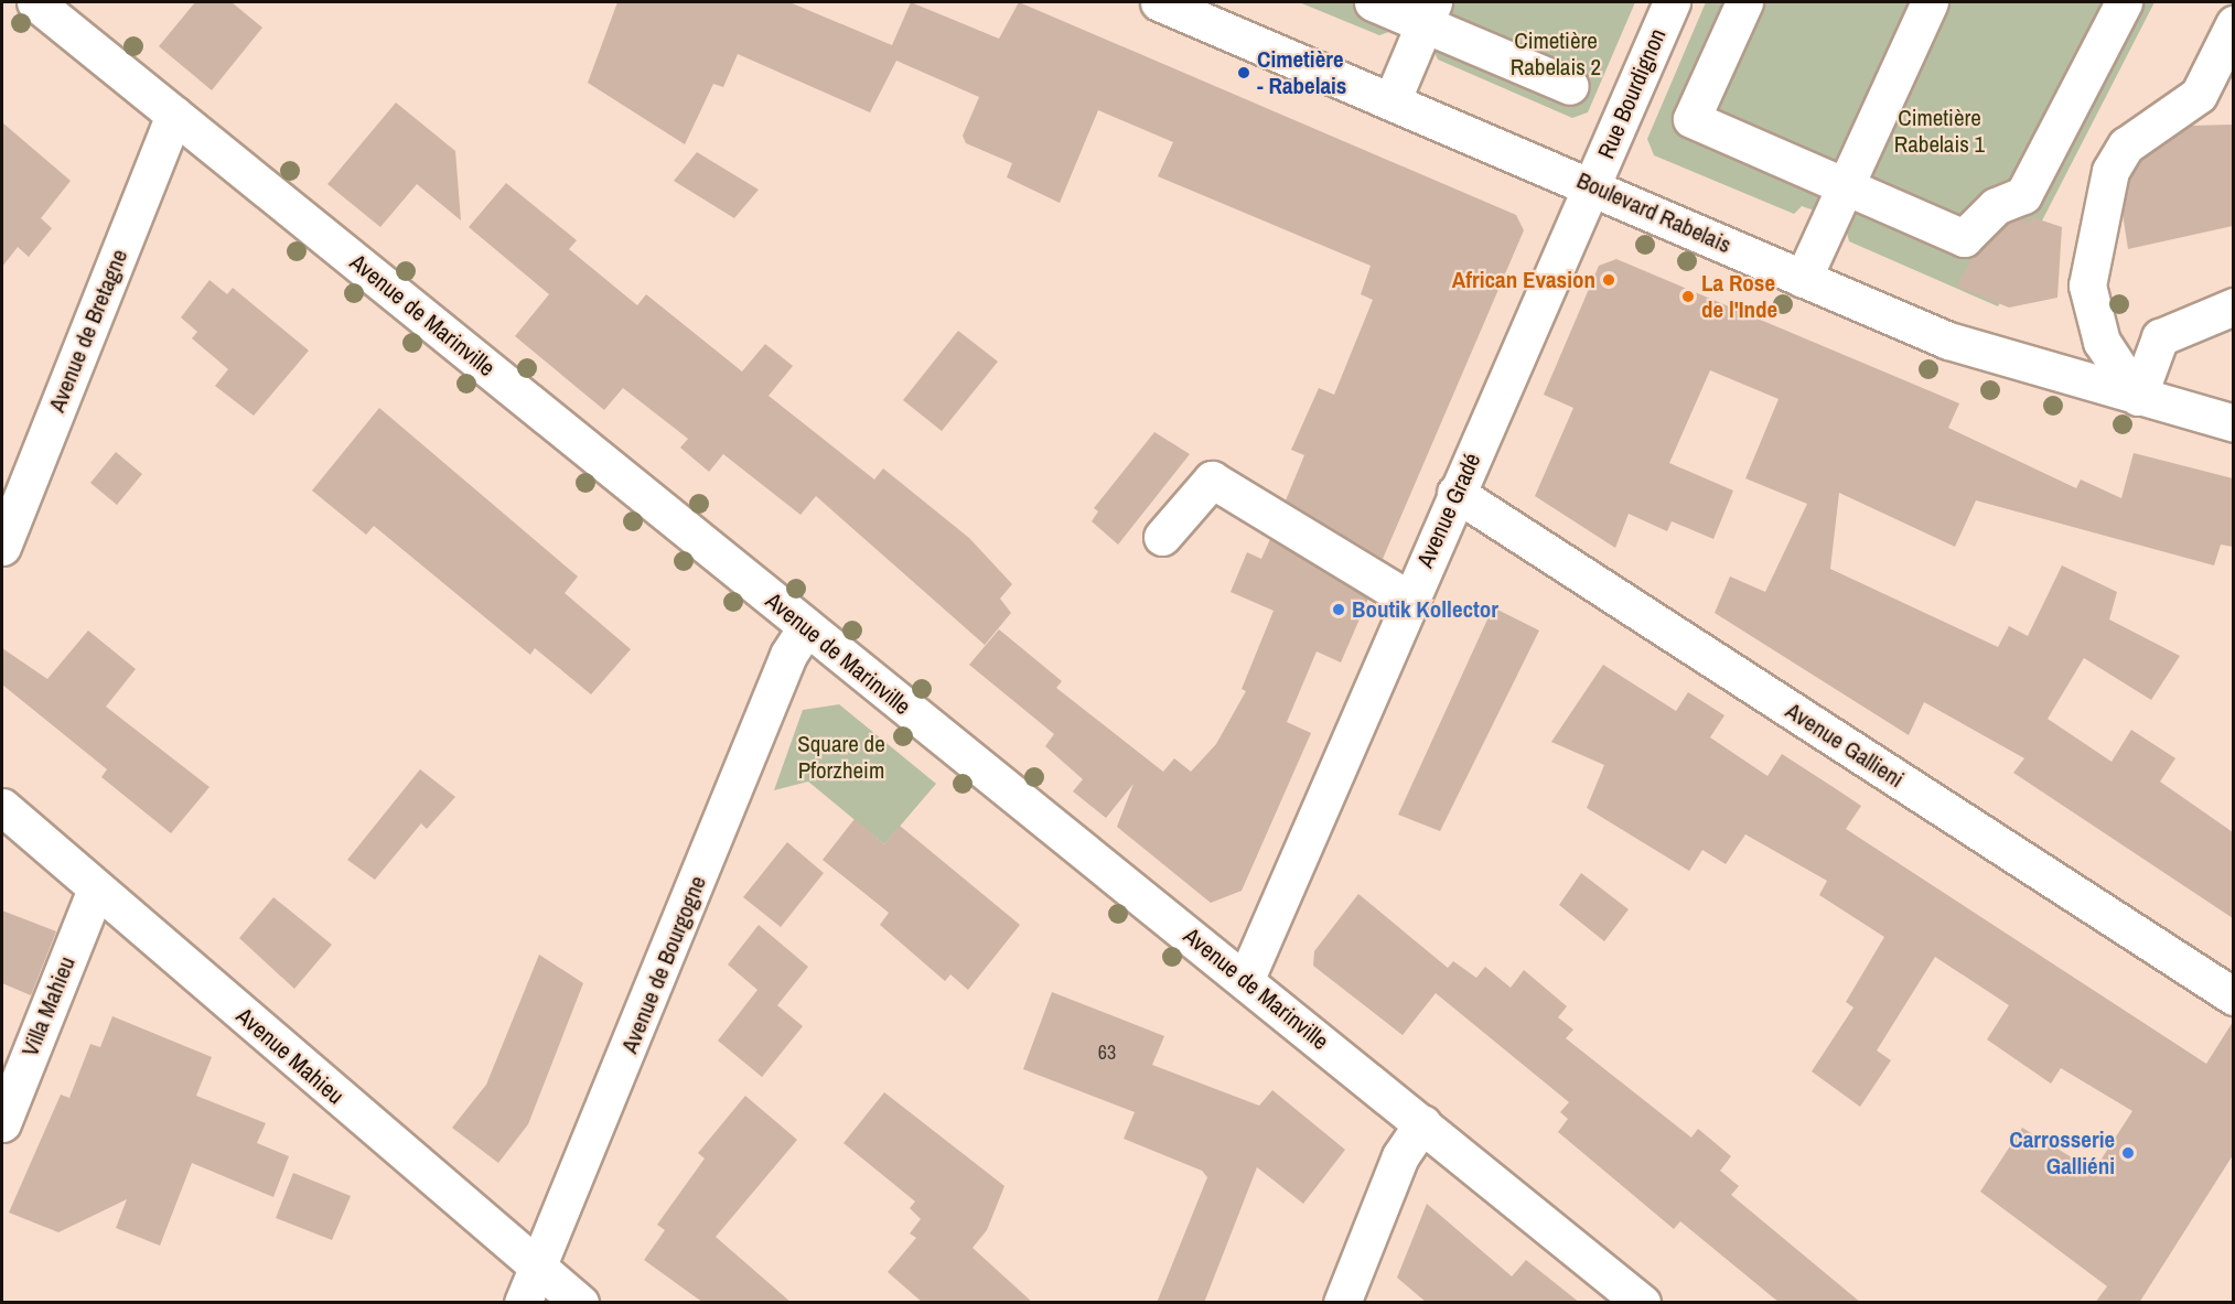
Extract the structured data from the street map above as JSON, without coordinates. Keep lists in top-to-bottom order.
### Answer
{
  "streets": {
    "street": [
      "Rue Bourdignon",
      "Boulevard Rabelais",
      "Avenue de Marinville",
      "Avenue de Bretagne",
      "Avenue Gradé",
      "Avenue Gallieni",
      "Avenue de Bourgogne",
      "Villa Mahieu",
      "Avenue Mahieu"
    ]
  },
  "crossings": [
    ["Rue Bourdignon", "Boulevard Rabelais"],
    ["Rue Bourdignon", "Avenue Gradé"],
    ["Boulevard Rabelais", "Avenue Gradé"],
    ["Avenue de Marinville", "Avenue de Bretagne"],
    ["Avenue de Marinville", "Avenue Gradé"],
    ["Avenue de Marinville", "Avenue de Bourgogne"],
    ["Avenue Gradé", "Avenue Gallieni"],
    ["Avenue de Bourgogne", "Avenue Mahieu"],
    ["Villa Mahieu", "Avenue Mahieu"]
  ],
  "parks": ["Cimetière Rabelais 2", "Cimetière Rabelais 1", "Square de Pforzheim"],
  "places": [
    "Cimetière - Rabelais",
    "African Evasion",
    "La Rose de l'Inde",
    "Boutik Kollector",
    "Carrosserie Galliéni"
  ],
  "house_numbers": ["63"]
}
